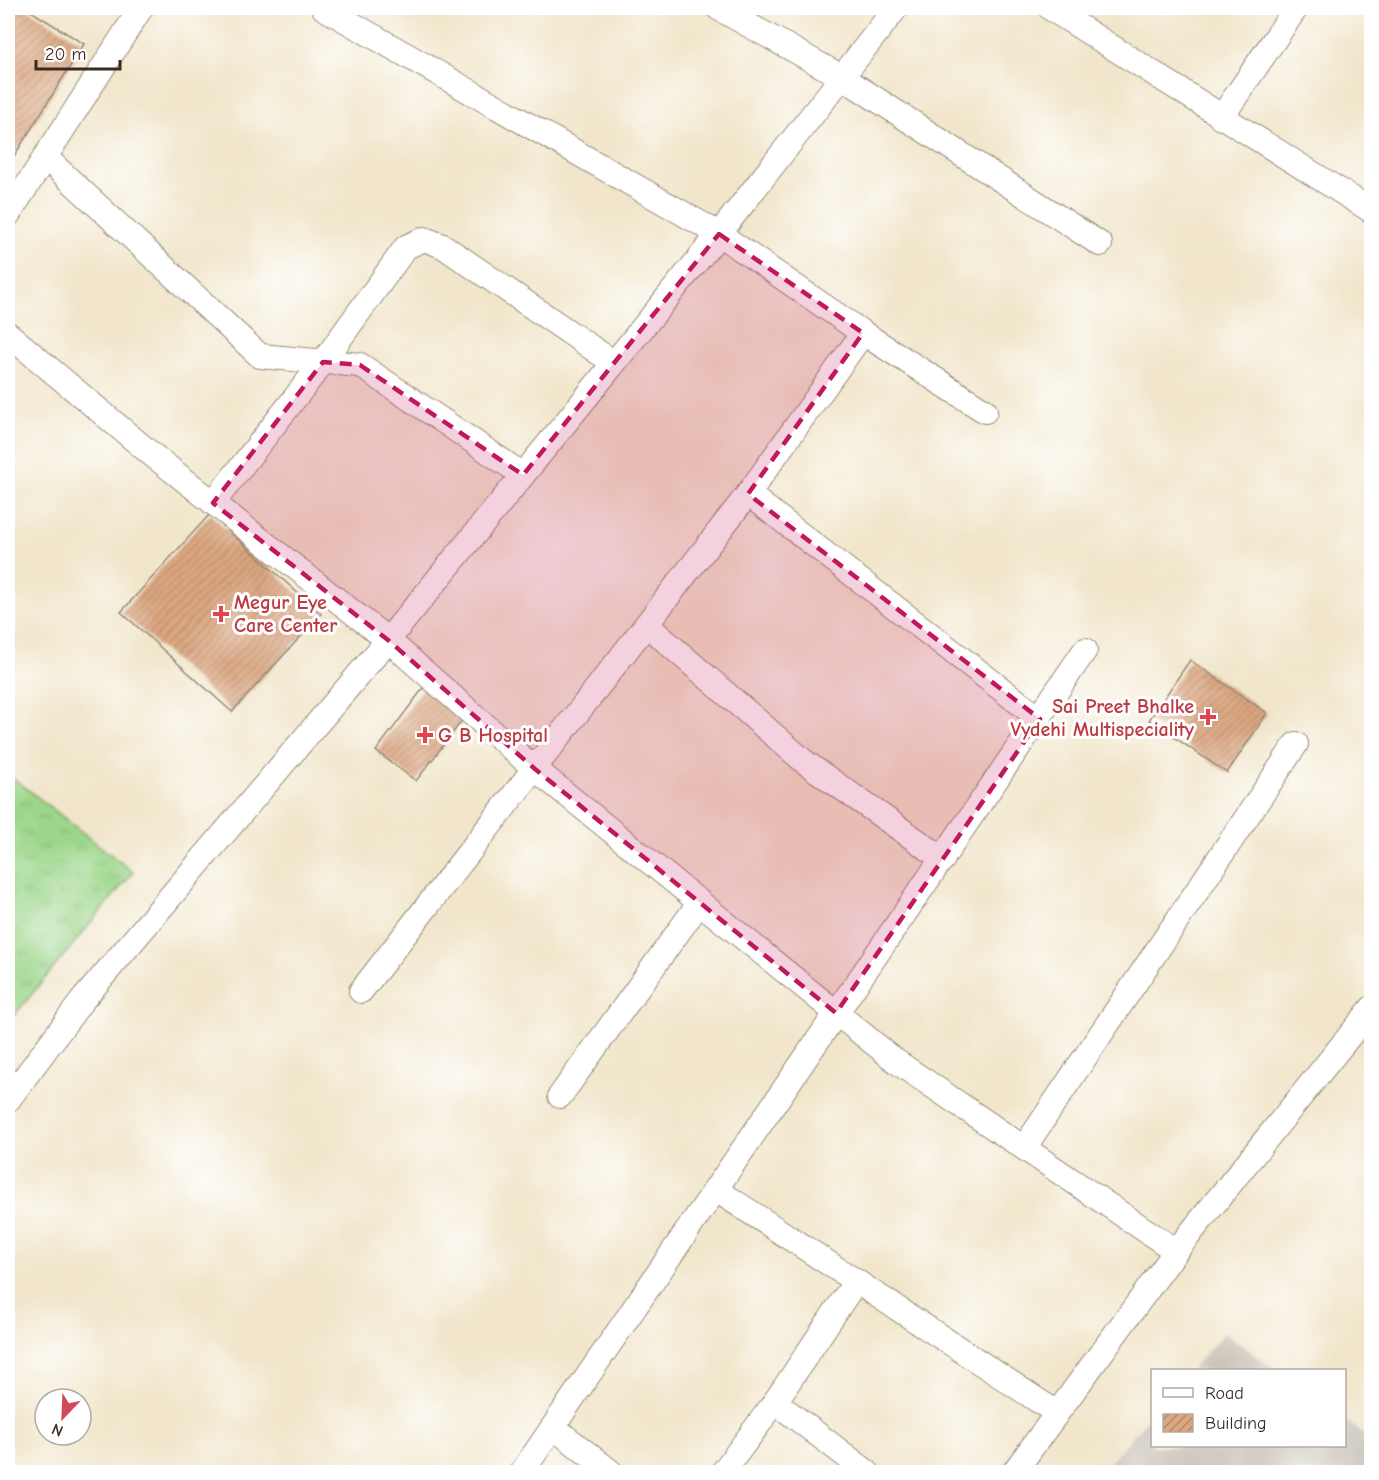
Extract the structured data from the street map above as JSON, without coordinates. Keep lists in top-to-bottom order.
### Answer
{
  "places": {
    "health": ["Megur Eye Care Center", "Sai Preet Bhalke Vydehi Multispeciality", "G B Hospital"]
  },
  "legend": ["Road", "Building"],
  "scale_bar": "20 m",
  "north": "bottom left"
}
